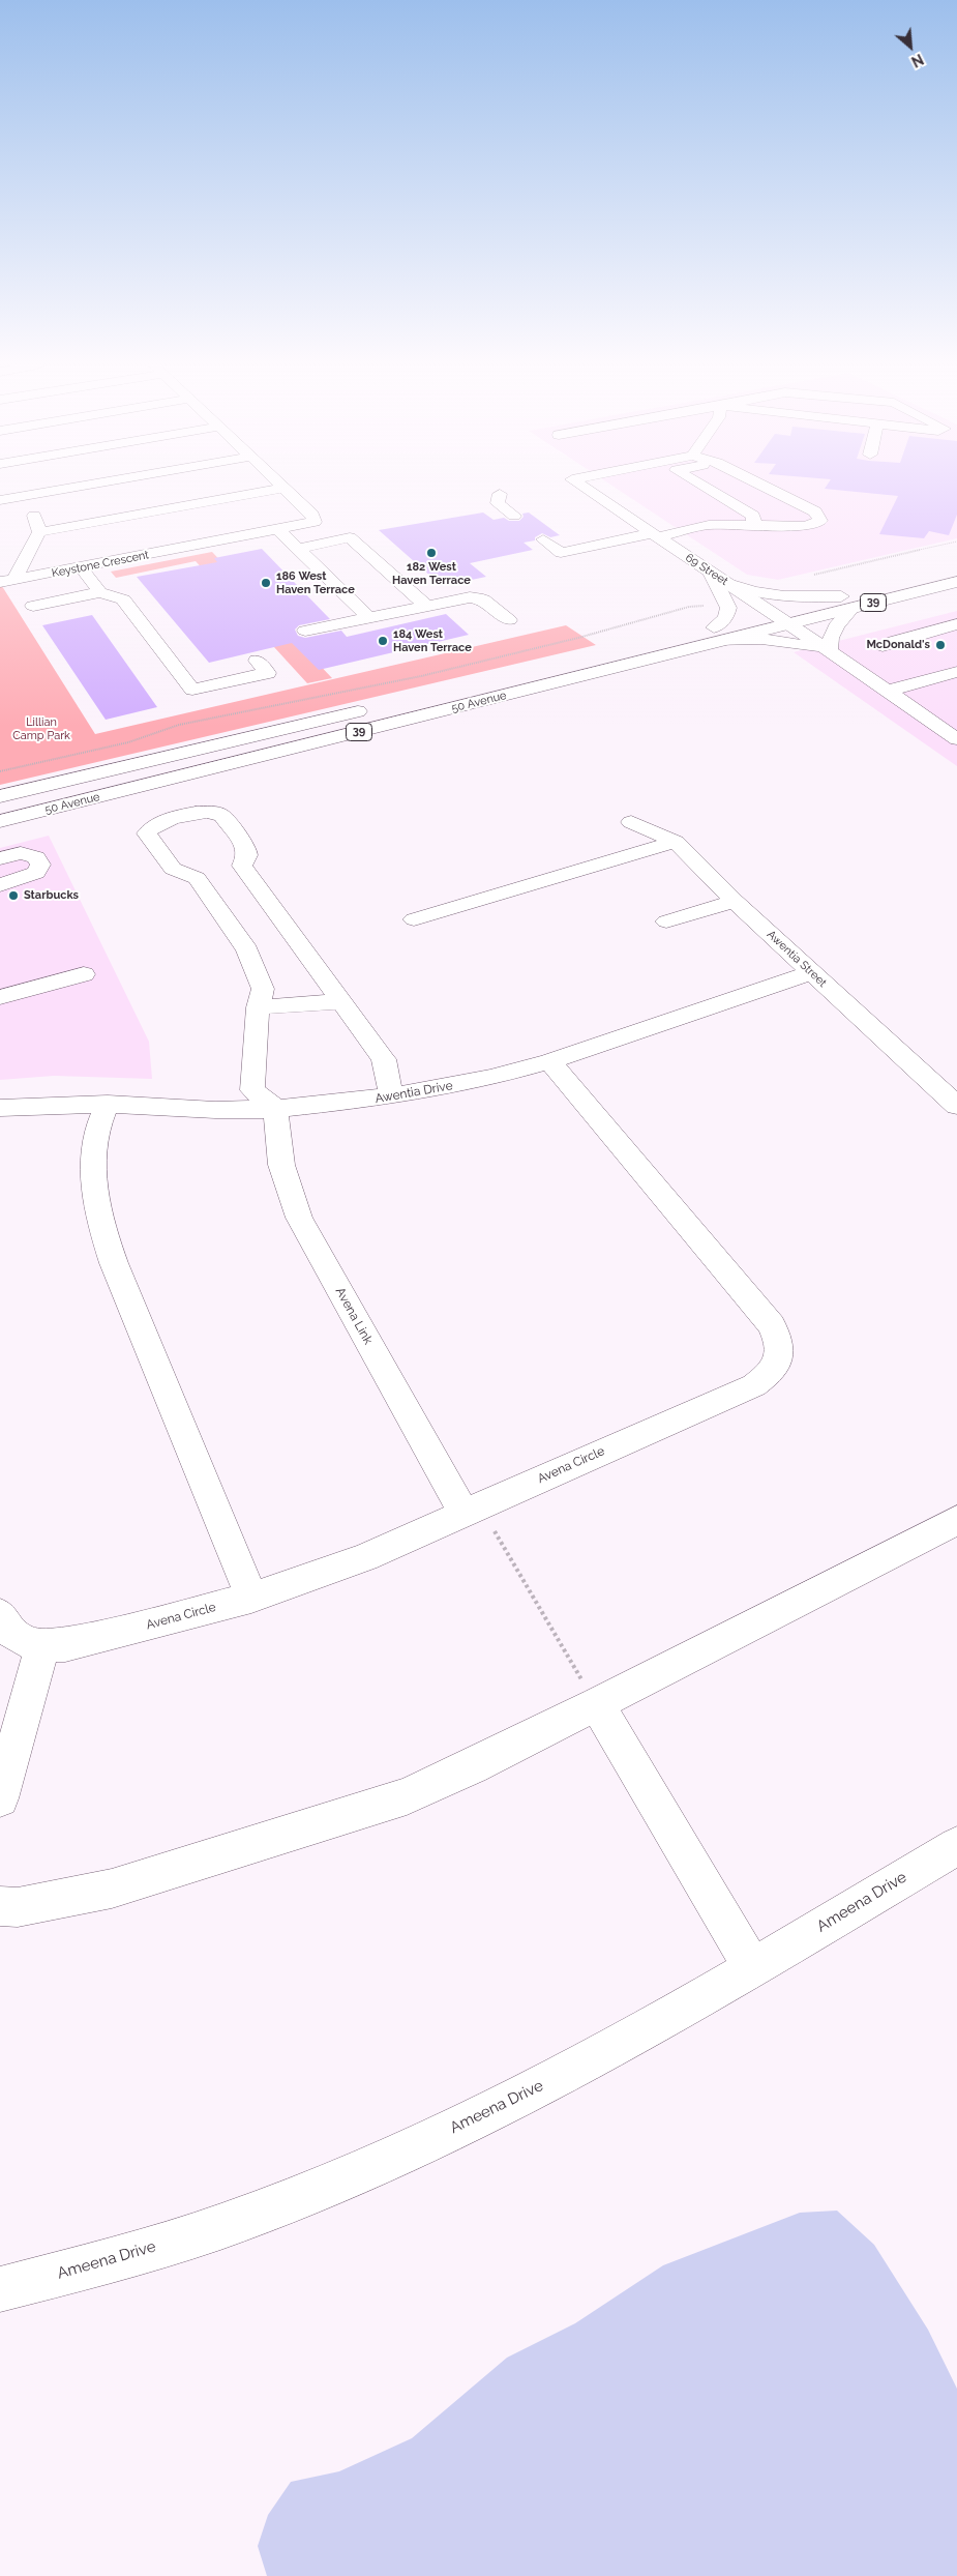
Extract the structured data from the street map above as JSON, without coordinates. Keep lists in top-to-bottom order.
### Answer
{
  "streets": {
    "street": [
      "Keystone Crescent",
      "69 Street",
      "39",
      "50 Avenue",
      "Awentia Street",
      "Awentia Drive",
      "Avena Link",
      "Avena Circle",
      "Ameena Drive"
    ]
  },
  "crossings": [
    ["69 Street", "50 Avenue"],
    ["Awentia Street", "Awentia Drive"],
    ["Awentia Drive", "Avena Link"],
    ["Awentia Drive", "Avena Circle"],
    ["Avena Link", "Avena Circle"]
  ],
  "parks": ["Lillian Camp Park"],
  "places": [
    "182 West Haven Terrace",
    "186 West Haven Terrace",
    "184 West Haven Terrace",
    "McDonald's",
    "Starbucks"
  ],
  "north": "bottom right"
}
